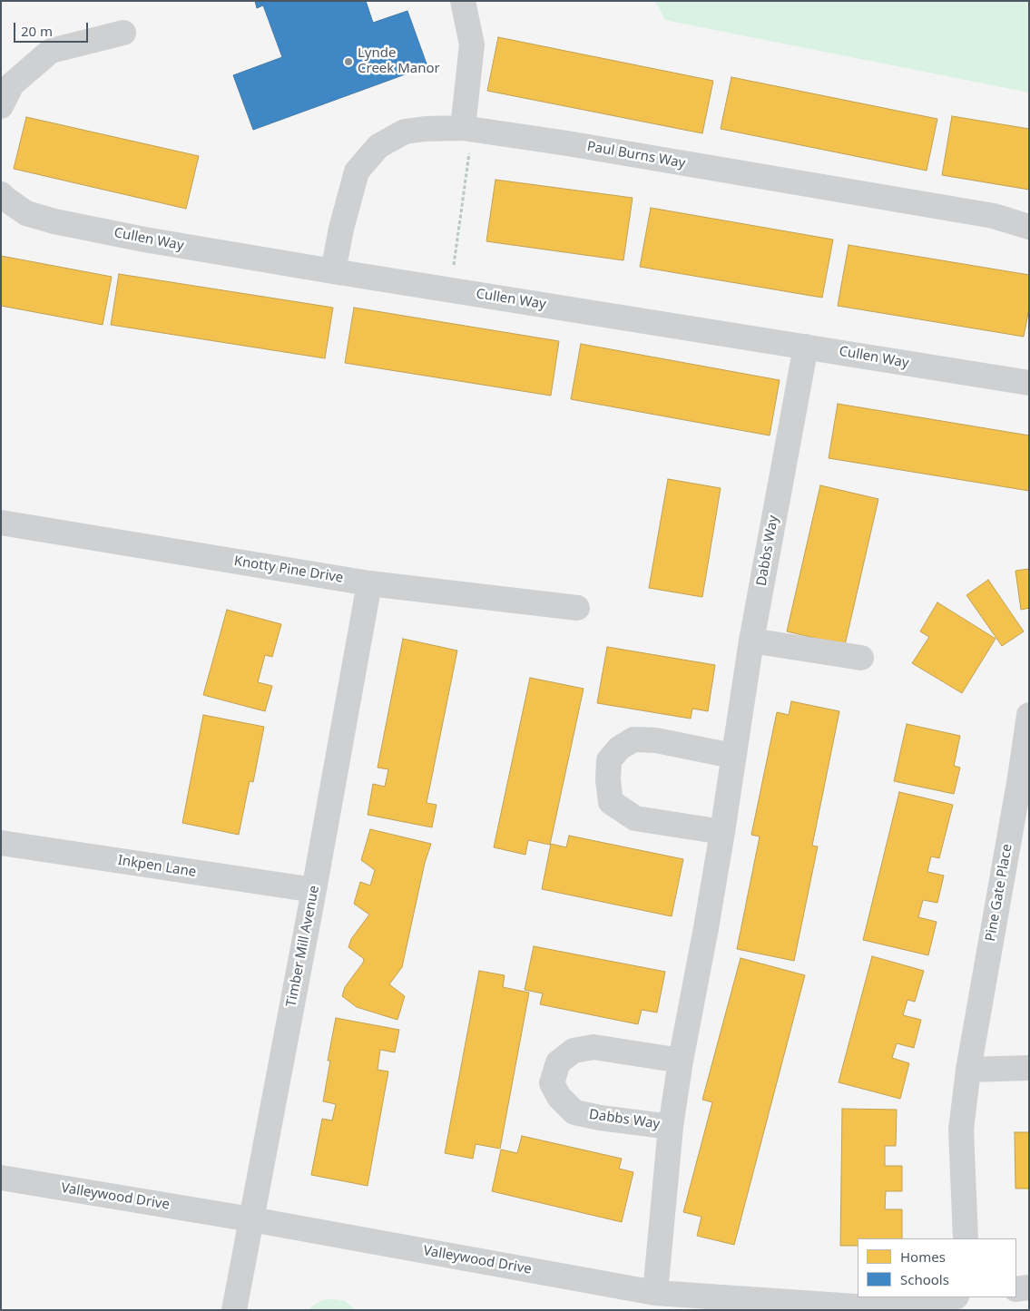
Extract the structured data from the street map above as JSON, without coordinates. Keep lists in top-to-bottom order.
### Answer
{
  "streets": {
    "street": [
      "Paul Burns Way",
      "Cullen Way",
      "Dabbs Way",
      "Knotty Pine Drive",
      "Inkpen Lane",
      "Pine Gate Place",
      "Timber Mill Avenue",
      "Valleywood Drive"
    ]
  },
  "crossings": [
    ["Paul Burns Way", "Cullen Way"],
    ["Cullen Way", "Dabbs Way"],
    ["Dabbs Way", "Valleywood Drive"],
    ["Knotty Pine Drive", "Timber Mill Avenue"],
    ["Inkpen Lane", "Timber Mill Avenue"],
    ["Timber Mill Avenue", "Valleywood Drive"]
  ],
  "places": ["Lynde Creek Manor"],
  "legend": ["Homes", "Schools"],
  "scale_bar": "20 m"
}
